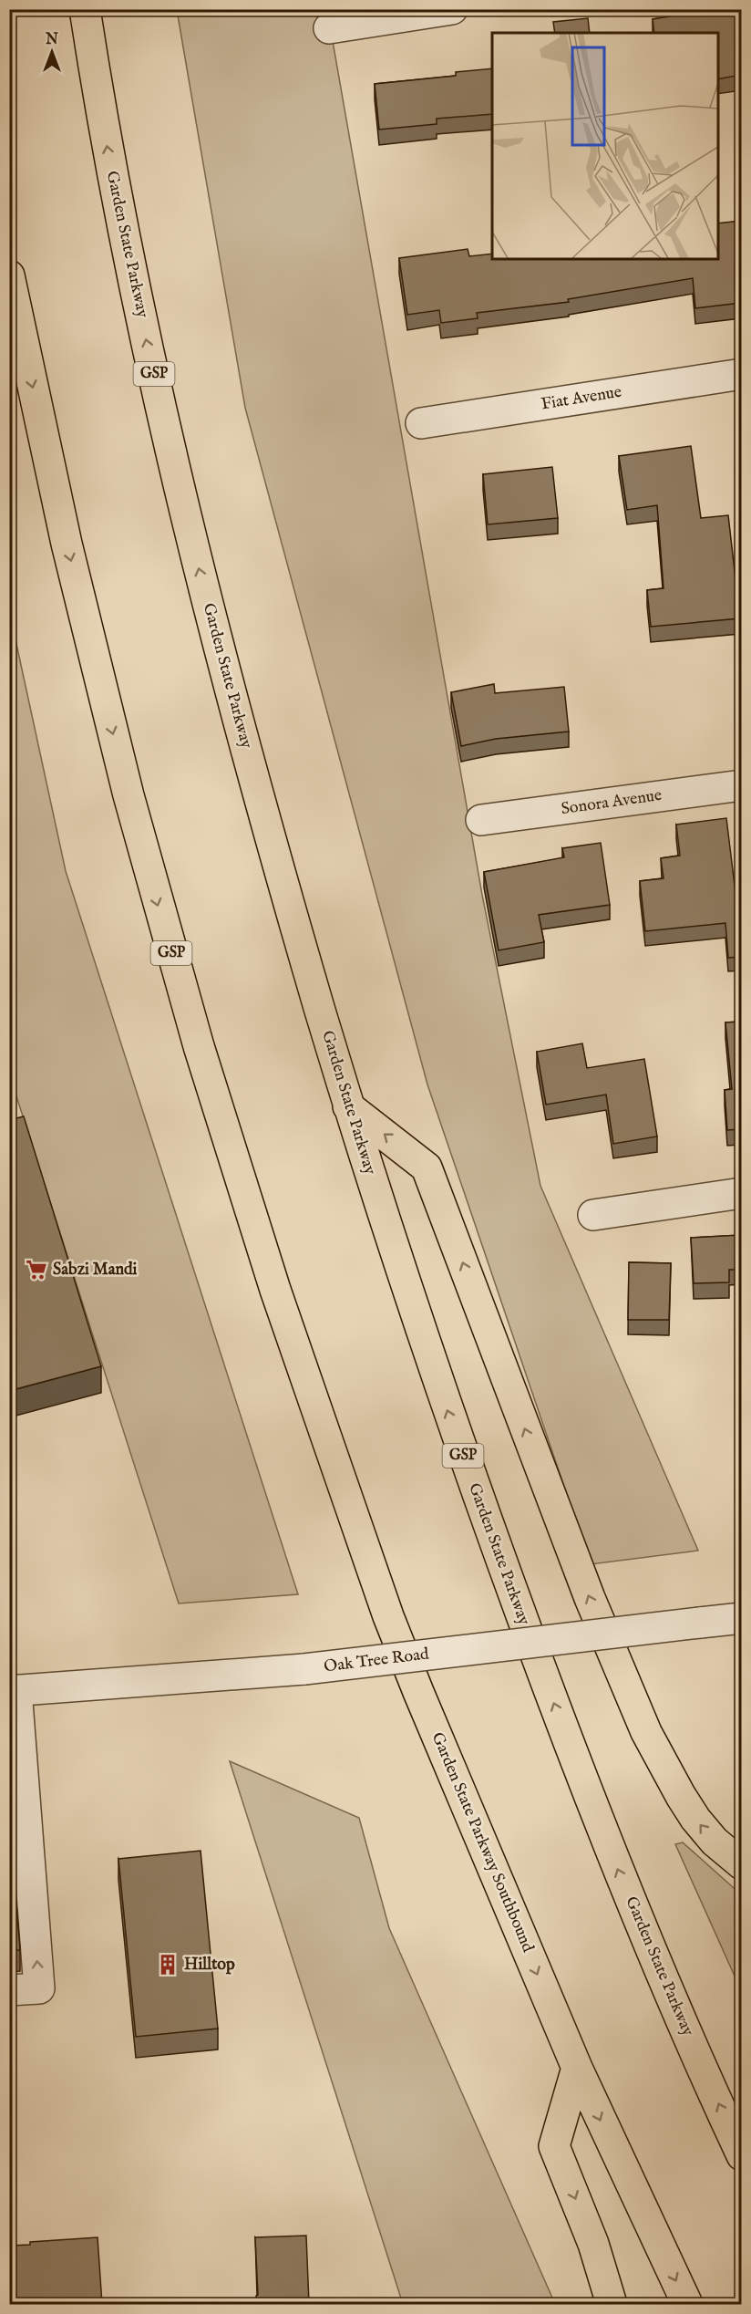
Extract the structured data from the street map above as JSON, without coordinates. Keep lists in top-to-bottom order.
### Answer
{
  "streets": {
    "highway": ["Garden State Parkway", "GSP", "Garden State Parkway Southbound"],
    "street": ["Fiat Avenue", "Sonora Avenue", "Oak Tree Road"]
  },
  "places": {
    "supermarket": ["Sabzi Mandi"],
    "building": ["Hilltop"]
  },
  "north": "top"
}
